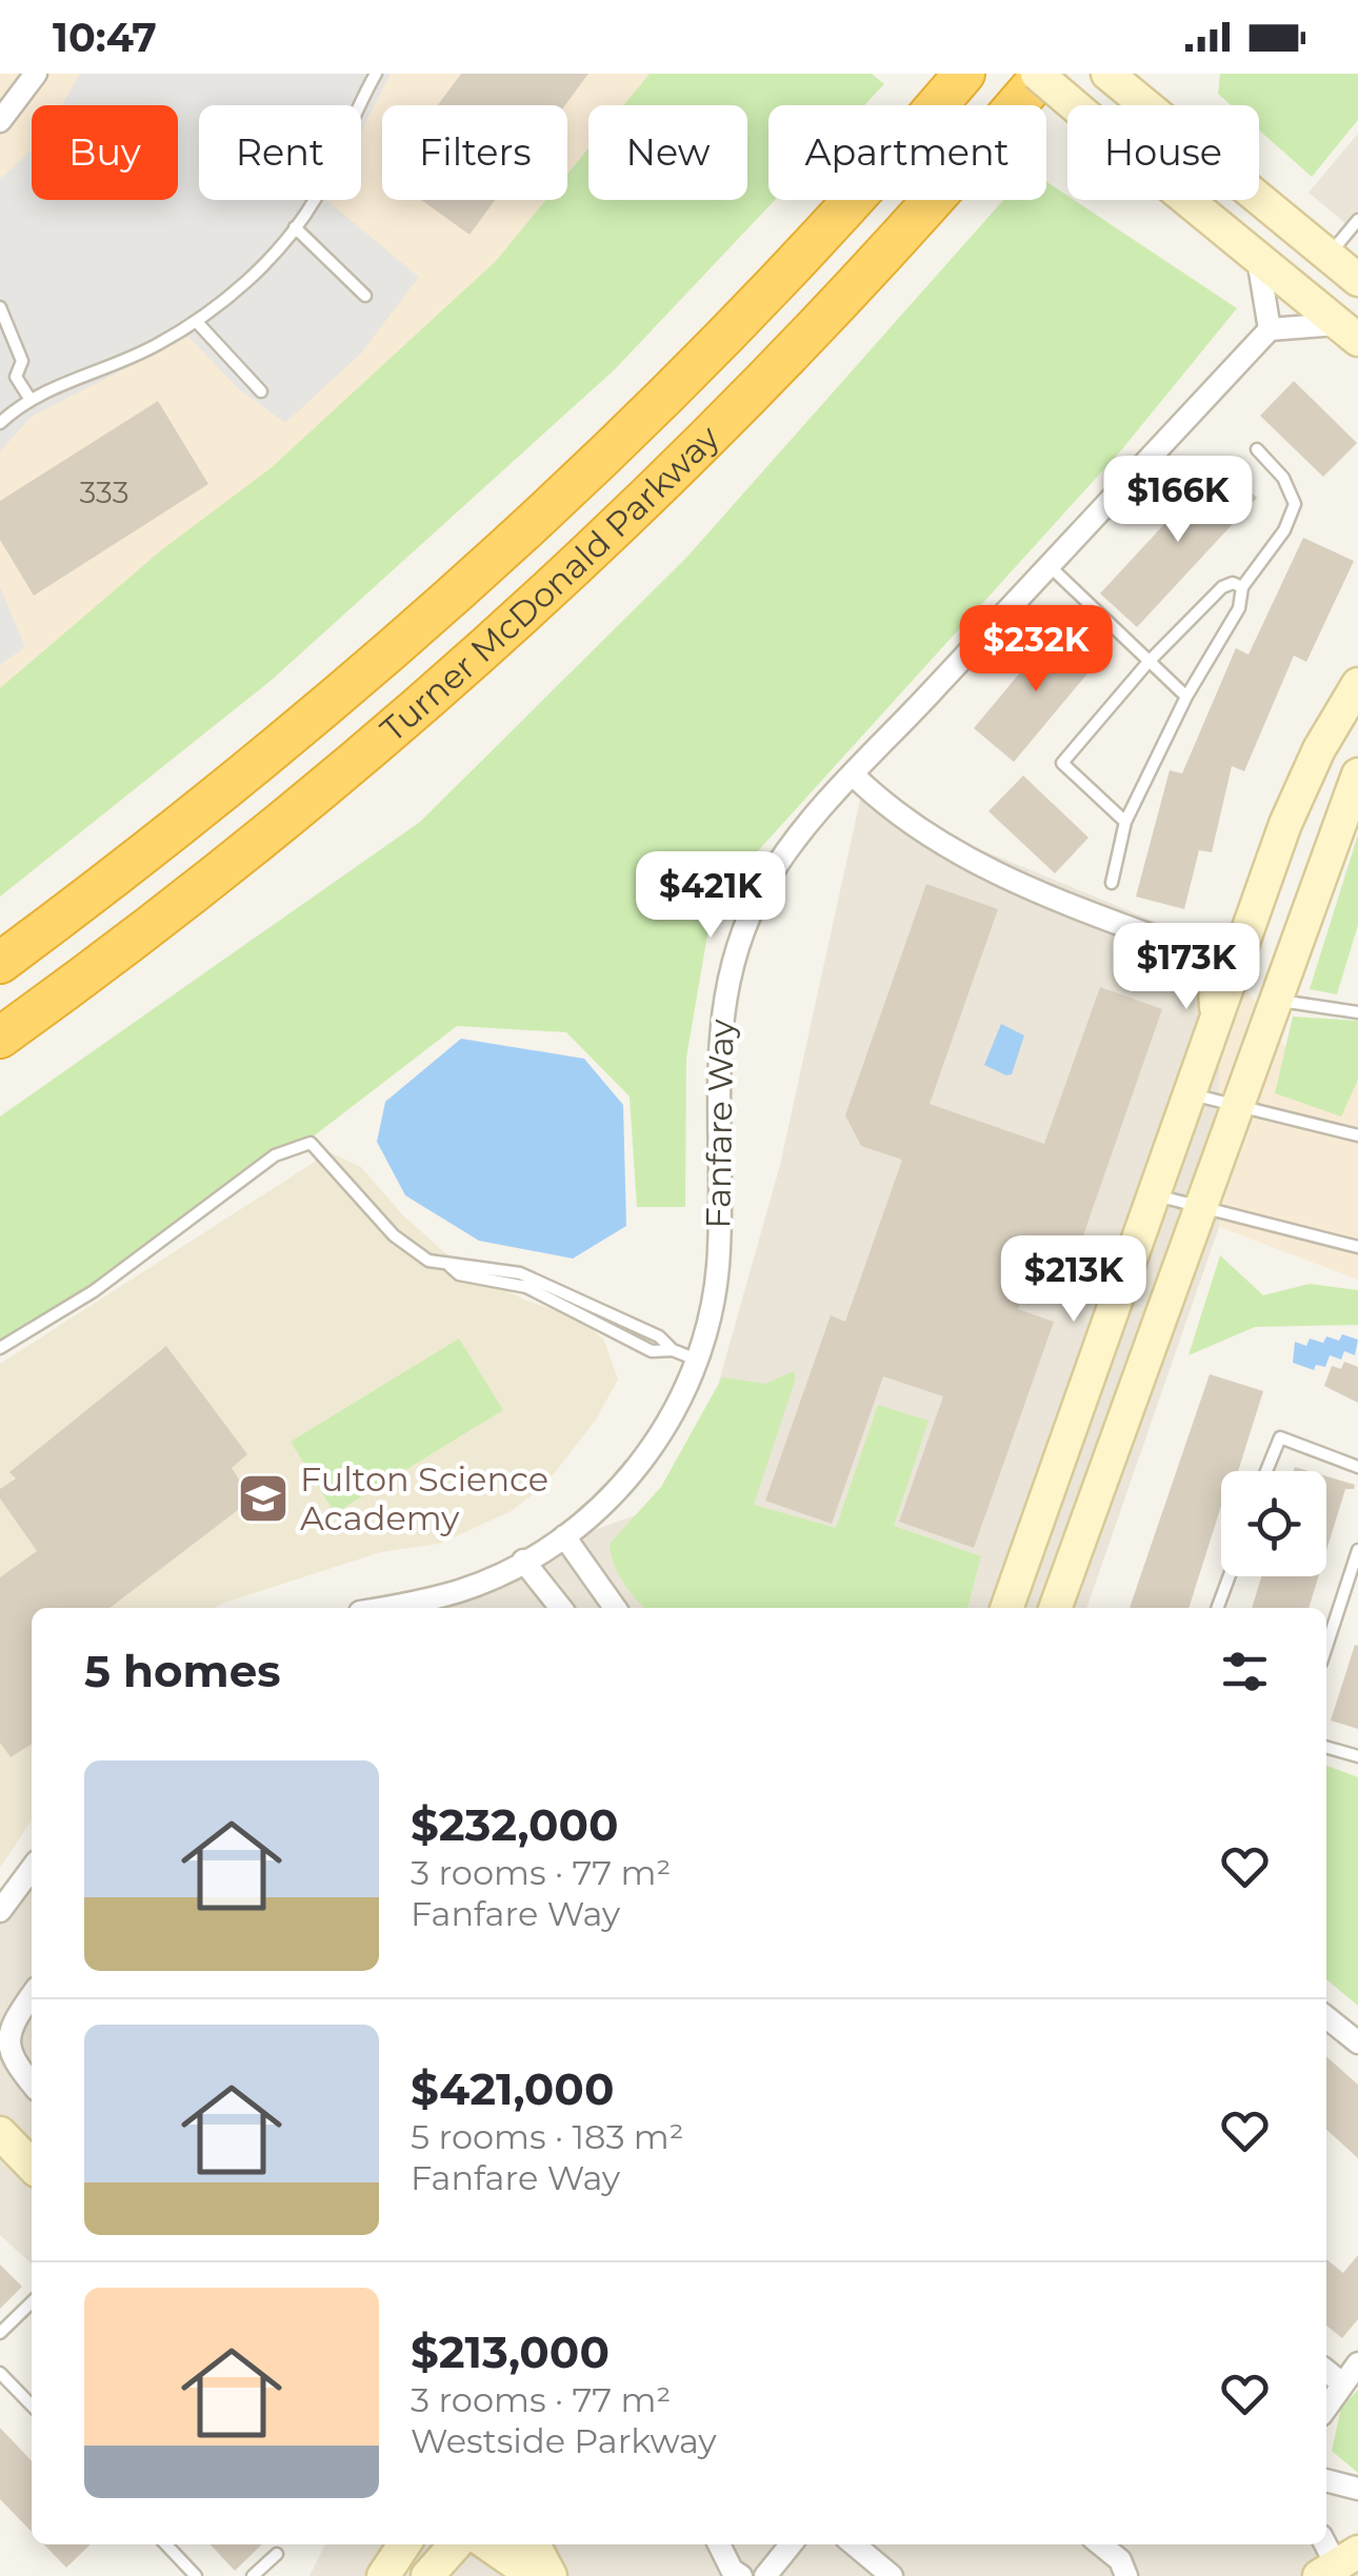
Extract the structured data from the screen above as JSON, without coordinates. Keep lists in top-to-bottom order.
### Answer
{
  "streets": {
    "highway": ["Turner McDonald Parkway"],
    "street": ["Fanfare Way"]
  },
  "places": {
    "school or university": ["Fulton Science Academy"]
  },
  "house_numbers": ["333"],
  "page": {
    "status": "10:47",
    "chip": [
      "Buy",
      "Rent",
      "Filters",
      "New",
      "Apartment",
      "House"
    ],
    "price": [
      "$166K",
      "$232K",
      "$421K",
      "$173K",
      "$213K"
    ],
    "heading": "5 homes",
    "list": [
      {
        "name": "$232,000",
        "note": "3 rooms · 77 m² · Fanfare Way"
      },
      {
        "name": "$421,000",
        "note": "5 rooms · 183 m² · Fanfare Way"
      },
      {
        "name": "$213,000",
        "note": "3 rooms · 77 m² · Westside Parkway"
      }
    ]
  }
}
